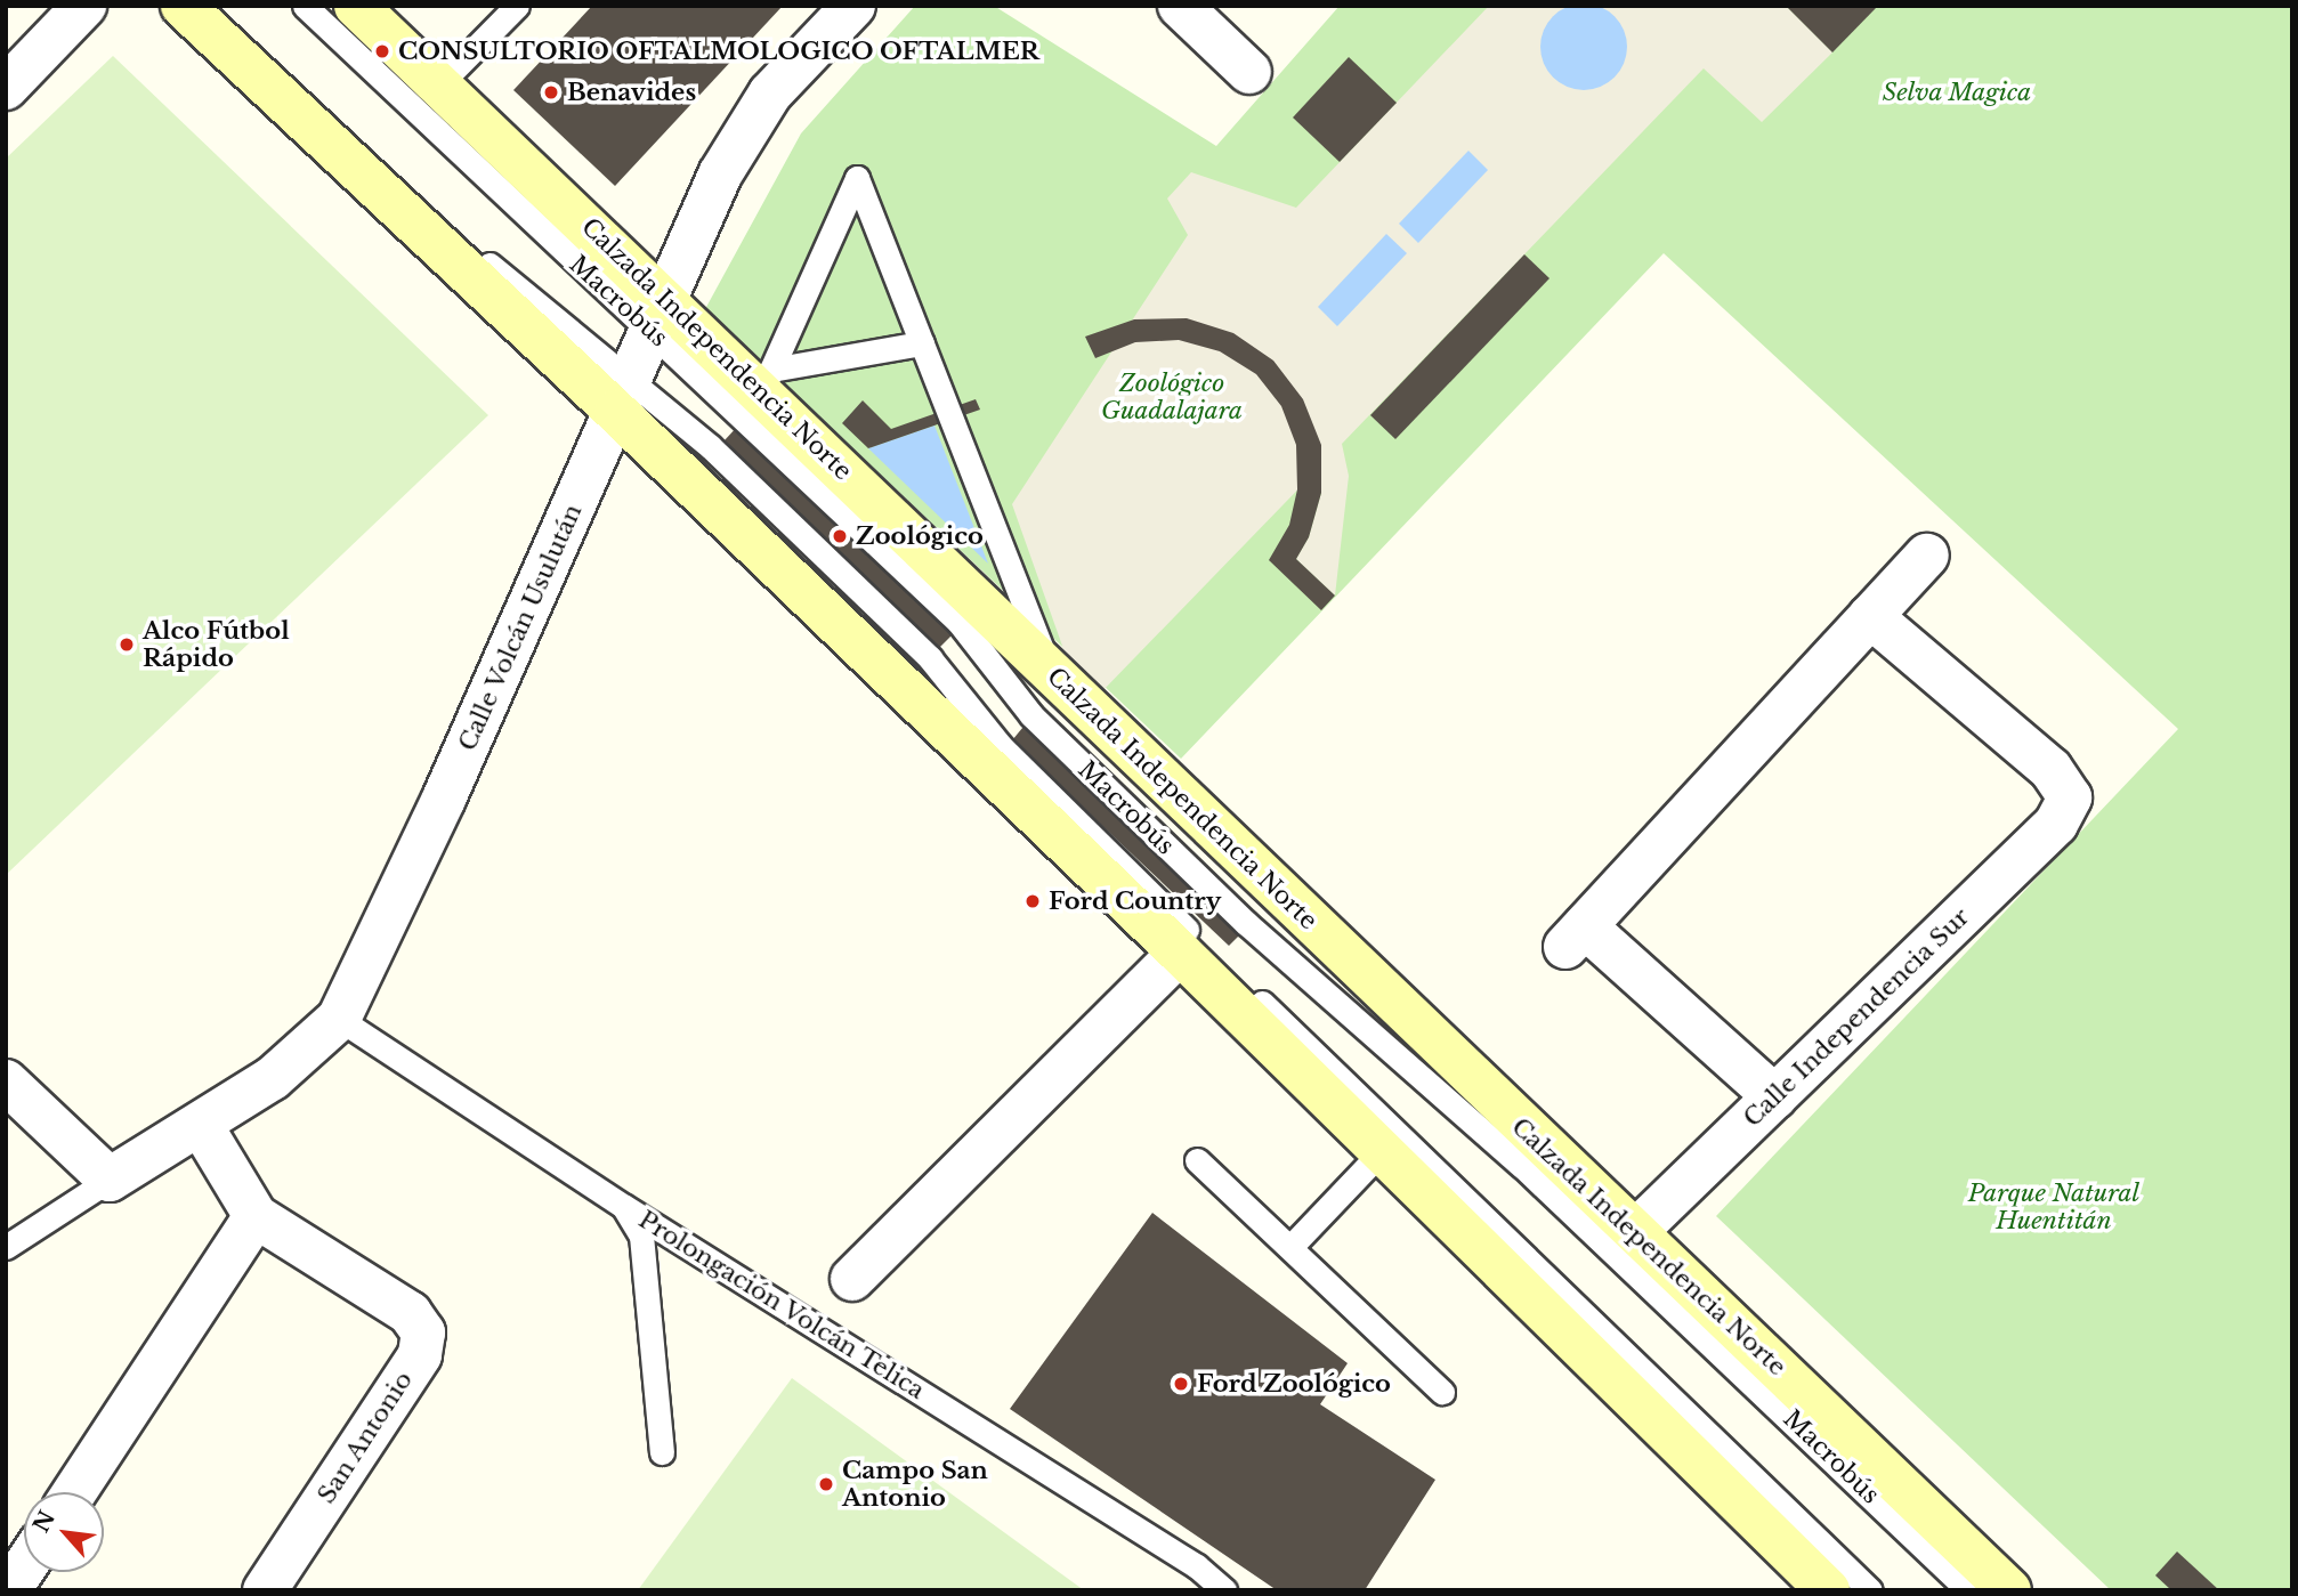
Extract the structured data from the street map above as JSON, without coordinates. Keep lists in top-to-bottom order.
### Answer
{
  "streets": {
    "street": [
      "Calzada Independencia Norte",
      "Calle Volcán Usulután",
      "Calle Independencia Sur",
      "San Antonio"
    ],
    "lane": ["Macrobús", "Prolongación Volcán Telica"]
  },
  "crossings": [
    ["Macrobús", "Calzada Independencia Norte"],
    ["Macrobús", "Calle Volcán Usulután"],
    ["Calzada Independencia Norte", "Calle Volcán Usulután"],
    ["Calzada Independencia Norte", "Calle Independencia Sur"],
    ["Calle Volcán Usulután", "Prolongación Volcán Telica"],
    ["Calle Volcán Usulután", "San Antonio"]
  ],
  "parks": ["Selva Magica", "Zoológico Guadalajara", "Parque Natural Huentitán"],
  "places": [
    "CONSULTORIO OFTALMOLOGICO OFTALMER",
    "Benavides",
    "Zoológico",
    "Alco Fútbol Rápido",
    "Ford Country",
    "Ford Zoológico",
    "Campo San Antonio"
  ],
  "north": "top left"
}
